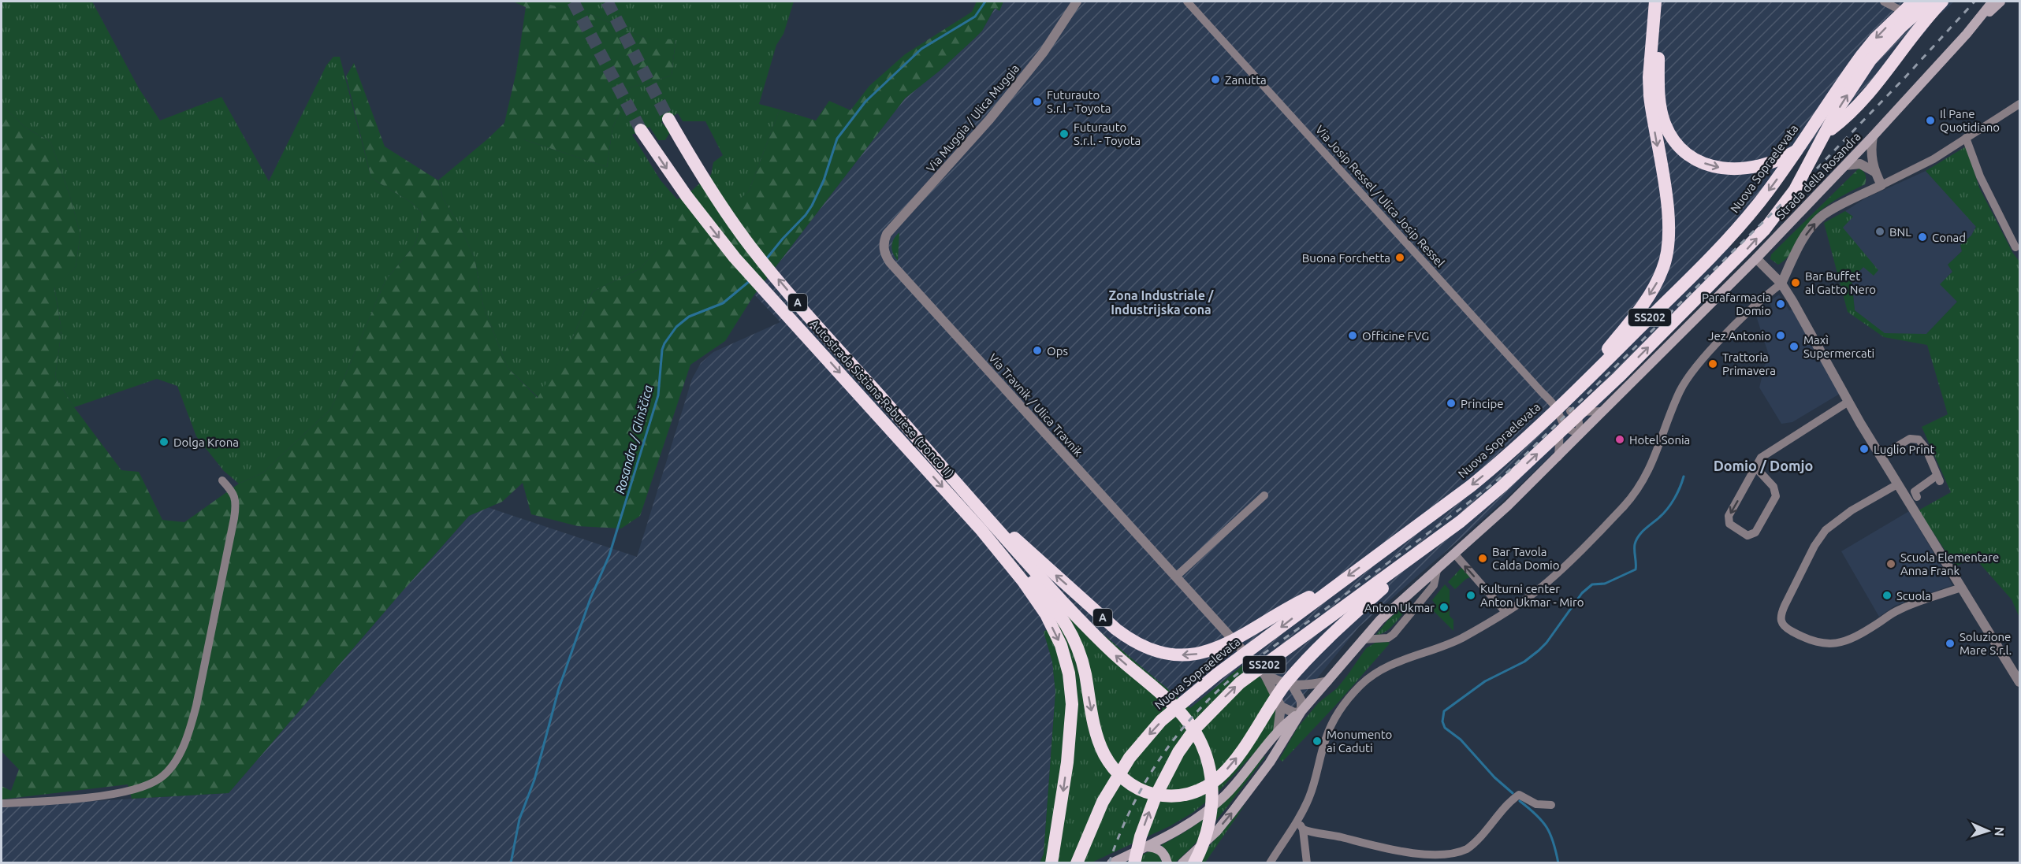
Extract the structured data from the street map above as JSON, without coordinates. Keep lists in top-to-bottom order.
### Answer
{
  "streets": {
    "highway": [
      "Nuova Sopraelevata",
      "A",
      "SS202",
      "Autostrada Sistiana-Rabuiese (tronco II)"
    ],
    "main road": ["Strada della Rosandra"],
    "street": ["Via Muggia / Ulica Muggia", "Via Josip Ressel / Ulica Josip Ressel", "Via Travnik / Ulica Travnik"]
  },
  "crossings": [
    ["Via Muggia / Ulica Muggia", "Via Travnik / Ulica Travnik"],
    ["Nuova Sopraelevata", "A"],
    ["Strada della Rosandra", "Via Josip Ressel / Ulica Josip Ressel"],
    ["Strada della Rosandra", "Via Travnik / Ulica Travnik"],
    ["A", "SS202"],
    ["A", "Autostrada Sistiana-Rabuiese (tronco II)"]
  ],
  "districts": ["Zona Industriale / Industrijska cona", "Domio / Domjo"],
  "water": ["Rosandra / Glinščica"],
  "places": [
    "Zanutta",
    "Futurauto S.r.l - Toyota",
    "Il Pane Quotidiano",
    "Futurauto S.r.l. - Toyota",
    "BNL",
    "Conad",
    "Buona Forchetta",
    "Bar Buffet al Gatto Nero",
    "Parafarmacia Domio",
    "Officine FVG",
    "Jez Antonio",
    "Maxì Supermercati",
    "Ops",
    "Trattoria Primavera",
    "Principe",
    "Hotel Sonia",
    "Dolga Krona",
    "Luglio Print",
    "Bar Tavola Calda Domio",
    "Scuola Elementare Anna Frank",
    "Kulturni center Anton Ukmar - Miro",
    "Scuola",
    "Anton Ukmar",
    "Soluzione Mare S.r.l.",
    "Monumento ai Caduti"
  ],
  "north": "right"
}
